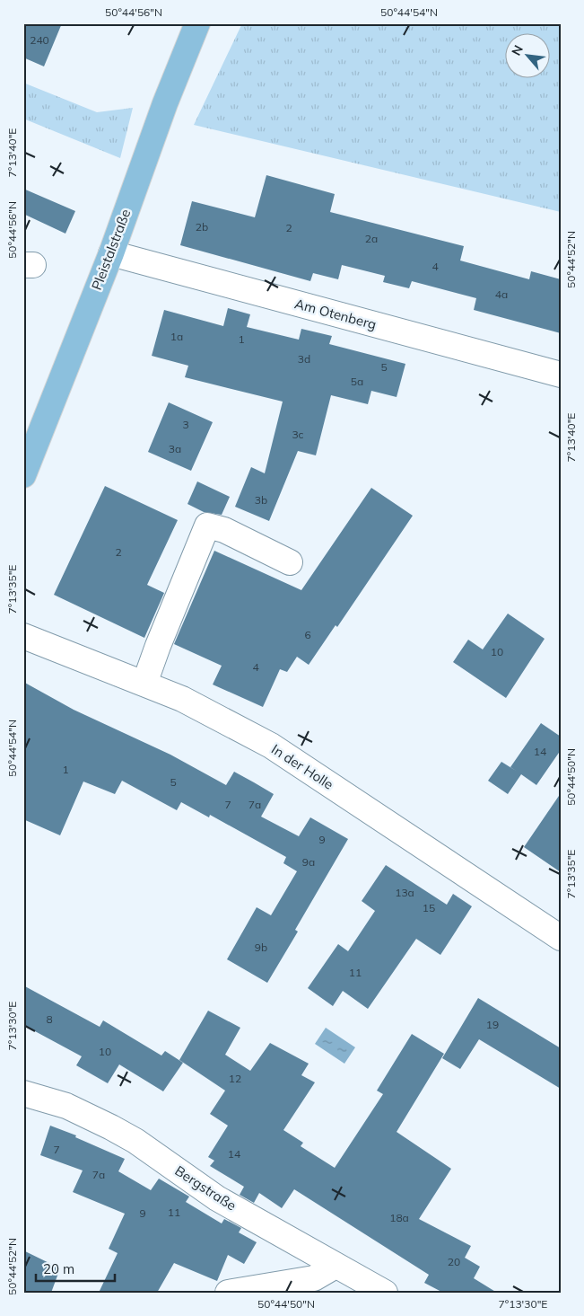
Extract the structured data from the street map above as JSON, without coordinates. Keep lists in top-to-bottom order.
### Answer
{
  "streets": {
    "main road": ["Pleistalstraße"],
    "street": ["Am Otenberg", "In der Holle", "Bergstraße"]
  },
  "crossings": [
    ["Pleistalstraße", "Am Otenberg"]
  ],
  "house_numbers": [
    "240",
    "2b",
    "2",
    "2a",
    "4",
    "4a",
    "1a",
    "1",
    "3d",
    "5",
    "5a",
    "3",
    "3c",
    "3a",
    "3b",
    "2",
    "6",
    "10",
    "4",
    "14",
    "1",
    "5",
    "7",
    "7a",
    "9",
    "9a",
    "13a",
    "15",
    "9b",
    "11",
    "8",
    "19",
    "10",
    "12",
    "7",
    "14",
    "7a",
    "11",
    "9",
    "18a",
    "20"
  ],
  "scale_bar": "20 m",
  "north": "top left",
  "coordinates": [
    "50°44'56\"N",
    "50°44'54\"N",
    "7°13'40\"E",
    "50°44'52\"N",
    "7°13'35\"E",
    "50°44'50\"N",
    "7°13'30\"E"
  ]
}
